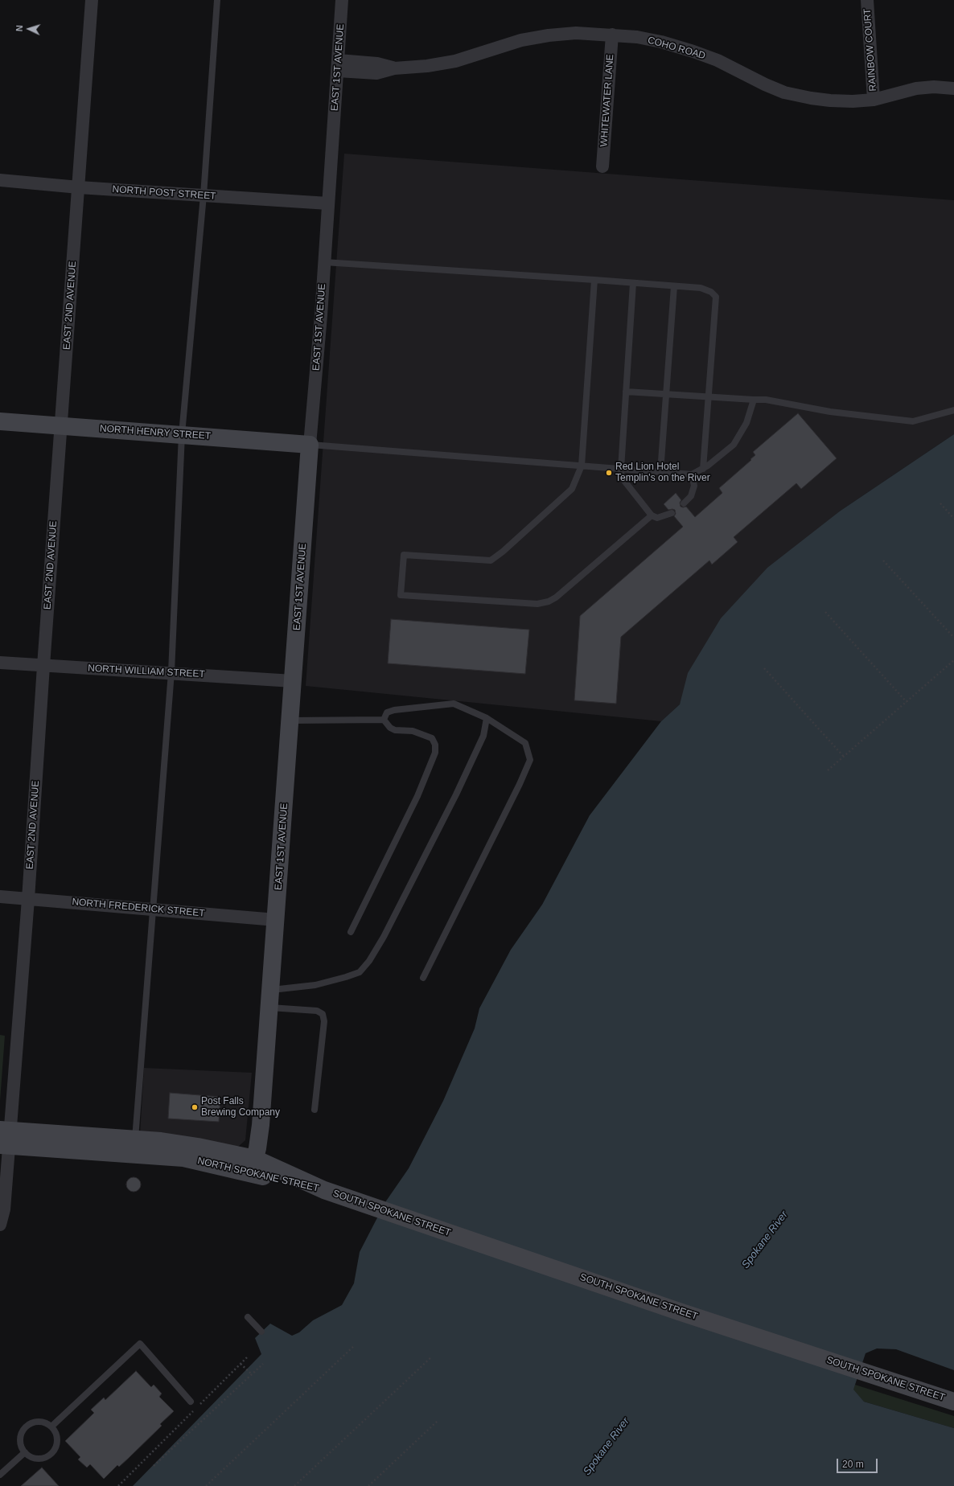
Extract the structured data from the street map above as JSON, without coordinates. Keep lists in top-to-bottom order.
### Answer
{
  "streets": {
    "main road": [
      "EAST 1ST AVENUE",
      "NORTH HENRY STREET",
      "NORTH SPOKANE STREET",
      "SOUTH SPOKANE STREET"
    ],
    "street": [
      "COHO ROAD",
      "RAINBOW COURT",
      "WHITEWATER LANE",
      "NORTH POST STREET",
      "EAST 2ND AVENUE",
      "NORTH WILLIAM STREET",
      "NORTH FREDERICK STREET"
    ]
  },
  "crossings": [
    ["COHO ROAD", "RAINBOW COURT"],
    ["COHO ROAD", "EAST 1ST AVENUE"],
    ["COHO ROAD", "WHITEWATER LANE"],
    ["EAST 1ST AVENUE", "NORTH POST STREET"],
    ["EAST 1ST AVENUE", "NORTH HENRY STREET"],
    ["EAST 1ST AVENUE", "NORTH WILLIAM STREET"],
    ["EAST 1ST AVENUE", "NORTH FREDERICK STREET"],
    ["EAST 1ST AVENUE", "NORTH SPOKANE STREET"],
    ["NORTH POST STREET", "EAST 2ND AVENUE"],
    ["EAST 2ND AVENUE", "NORTH HENRY STREET"],
    ["EAST 2ND AVENUE", "NORTH WILLIAM STREET"],
    ["EAST 2ND AVENUE", "NORTH FREDERICK STREET"],
    ["EAST 2ND AVENUE", "NORTH SPOKANE STREET"],
    ["NORTH SPOKANE STREET", "SOUTH SPOKANE STREET"]
  ],
  "water": ["Spokane River"],
  "places": ["Red Lion Hotel Templin's on the River", "Post Falls Brewing Company"],
  "scale_bar": "20 m",
  "north": "left"
}
